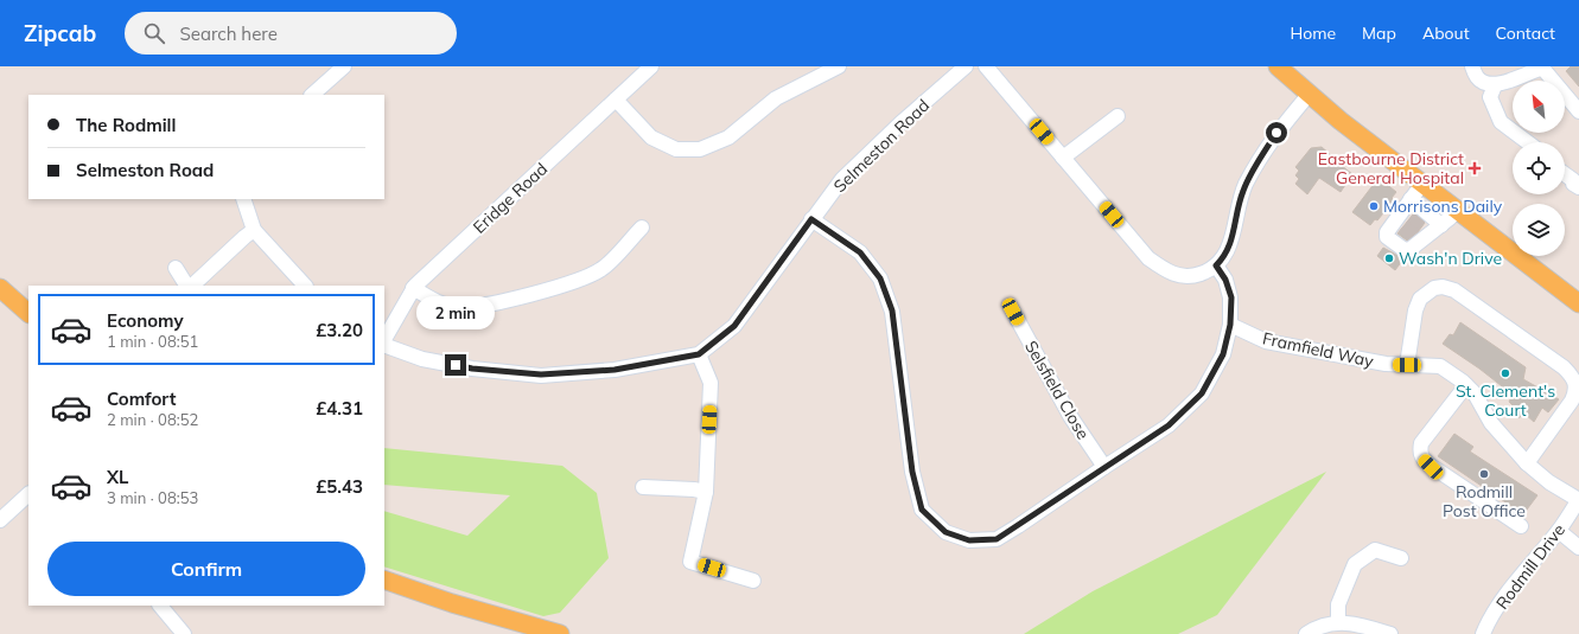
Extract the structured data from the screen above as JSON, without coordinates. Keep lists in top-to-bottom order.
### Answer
{
  "streets": {
    "street": [
      "Selmeston Road",
      "Eridge Road",
      "Framfield Way",
      "Selsfield Close",
      "Rodmill Drive"
    ]
  },
  "crossings": [
    ["Framfield Way", "Rodmill Drive"]
  ],
  "places": {
    "health": ["Eastbourne District General Hospital"],
    "other": [
      "Morrisons Daily",
      "Wash'n Drive",
      "St. Clement's Court",
      "Rodmill Post Office"
    ]
  },
  "north": "top left",
  "page": {
    "header": "Zipcab",
    "search": "Search here",
    "nav": [
      "Home",
      "Map",
      "About",
      "Contact"
    ],
    "banner": ["The Rodmill", "Selmeston Road"],
    "list": [
      {
        "name": "Economy",
        "note": "1 min · 08:51",
        "value": "£3.20"
      },
      {
        "name": "Comfort",
        "note": "2 min · 08:52",
        "value": "£4.31"
      },
      {
        "name": "XL",
        "note": "3 min · 08:53",
        "value": "£5.43"
      }
    ],
    "bubble": "2 min",
    "buttons": "Confirm"
  }
}
